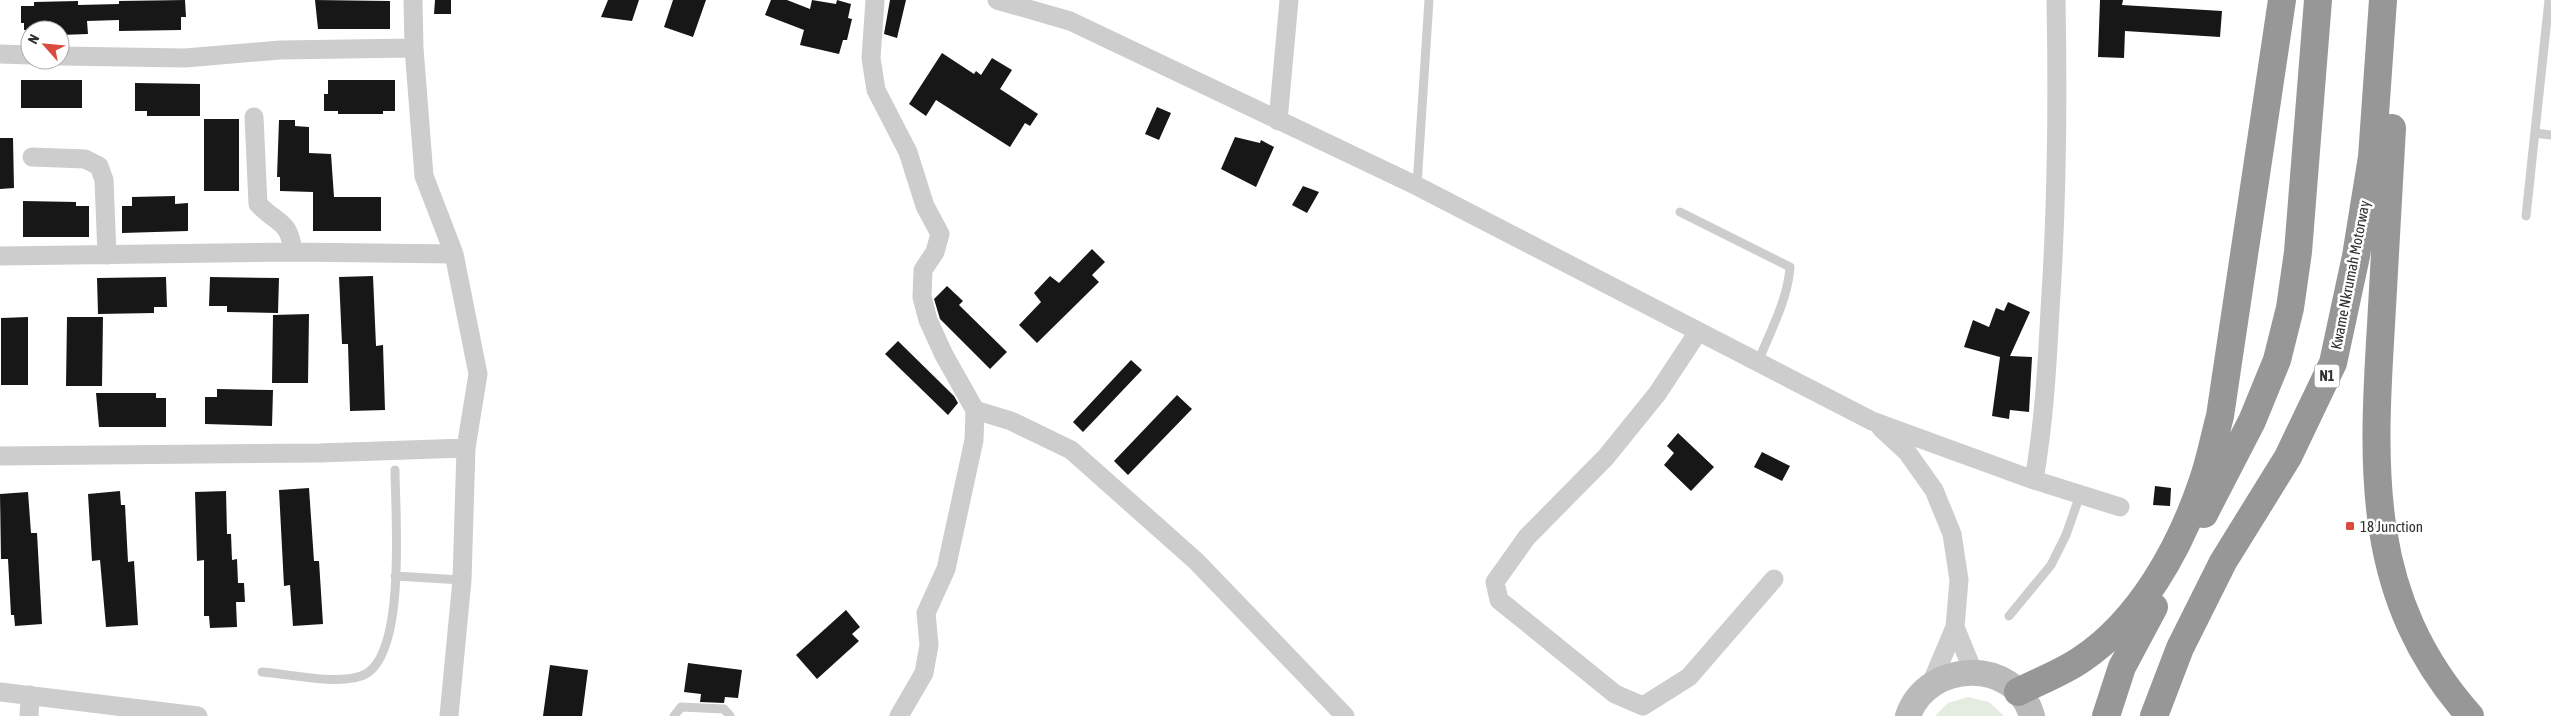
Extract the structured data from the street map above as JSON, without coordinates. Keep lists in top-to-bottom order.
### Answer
{
  "streets": {
    "highway": ["Kwame Nkrumah Motorway", "N1"]
  },
  "places": {
    "transit": ["18 Junction"]
  },
  "north": "top left"
}
